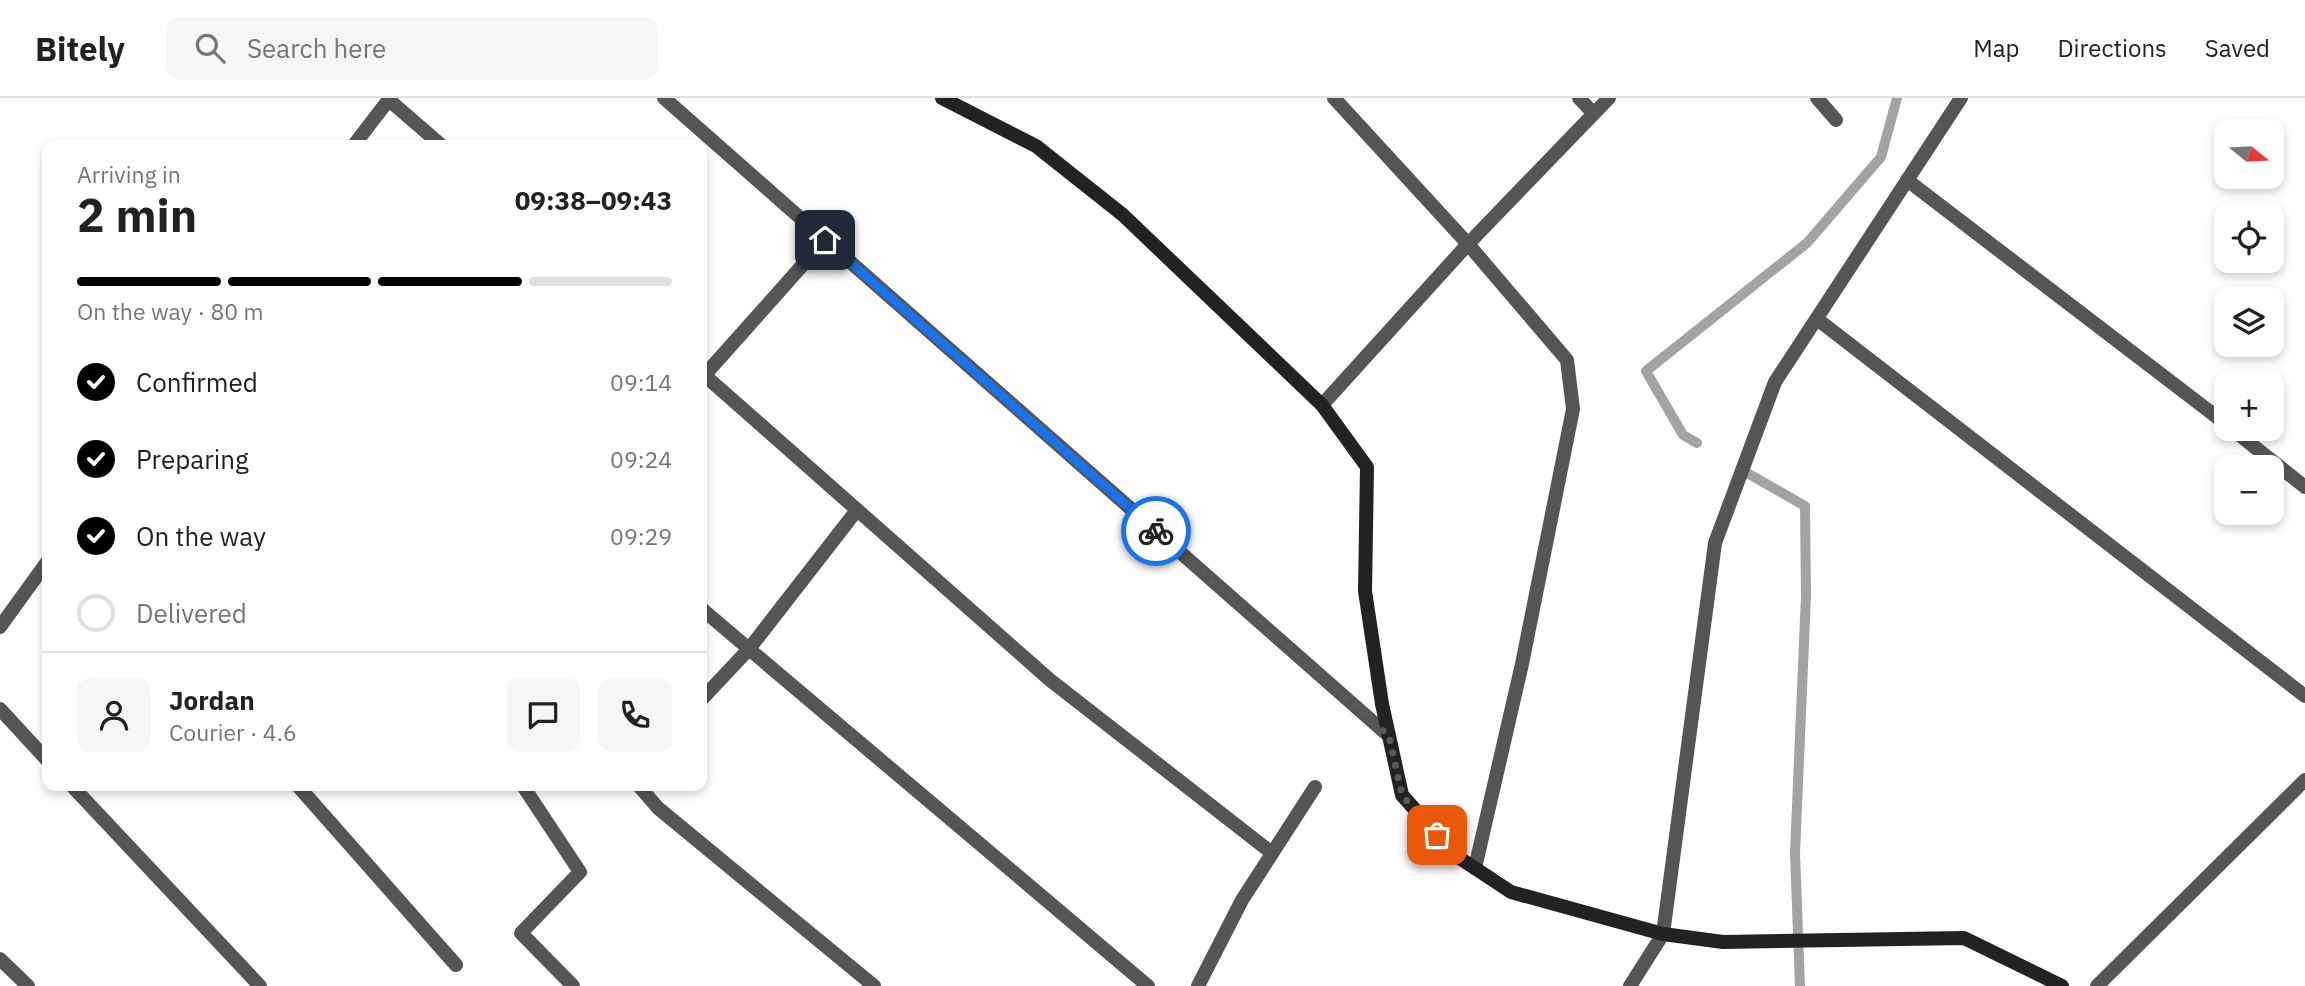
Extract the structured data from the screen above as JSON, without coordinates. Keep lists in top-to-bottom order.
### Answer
{
  "north": "right",
  "page": {
    "header": "Bitely",
    "search": "Search here",
    "nav": ["Map", "Directions", "Saved"],
    "map_buttons": ["+", "−"],
    "heading": ["2 min", "Arriving in", "09:38–09:43"],
    "panel": ["Jordan", "Courier · 4.6"],
    "bar": "On the way · 80 m",
    "list": [
      ["Confirmed", "09:14"],
      ["Preparing", "09:24"],
      ["On the way", "09:29"],
      "Delivered"
    ]
  }
}
